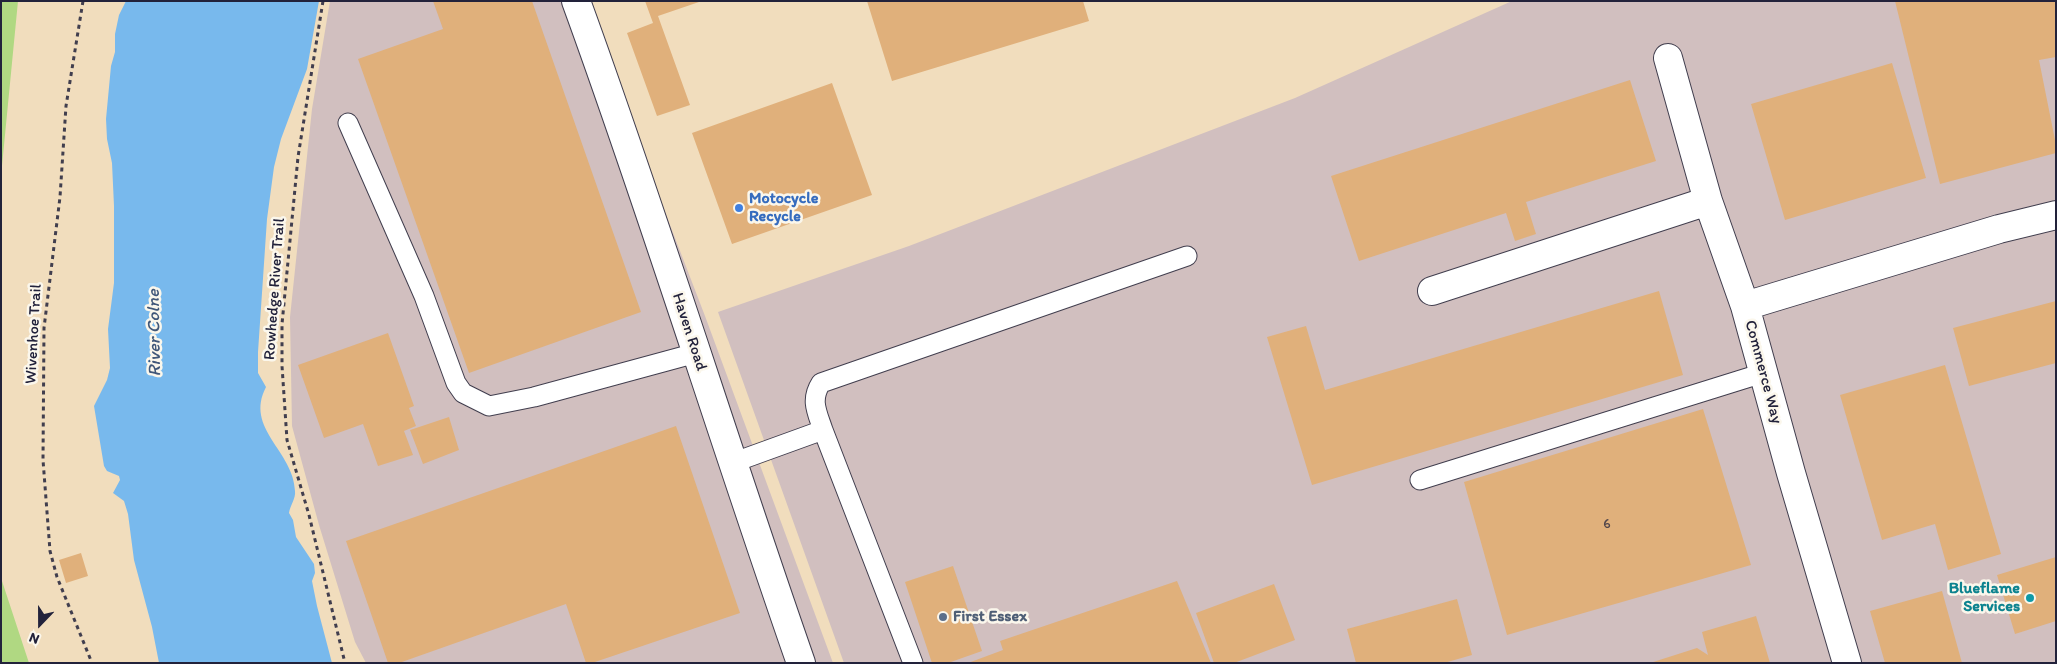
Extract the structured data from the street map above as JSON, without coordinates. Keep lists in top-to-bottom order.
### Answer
{
  "streets": {
    "street": ["Haven Road", "Commerce Way"],
    "path": ["Rowhedge River Trail", "Wivenhoe Trail"]
  },
  "water": ["River Colne"],
  "places": ["Motocycle Recycle", "Blueflame Services", "First Essex"],
  "house_numbers": ["6"],
  "north": "bottom"
}
